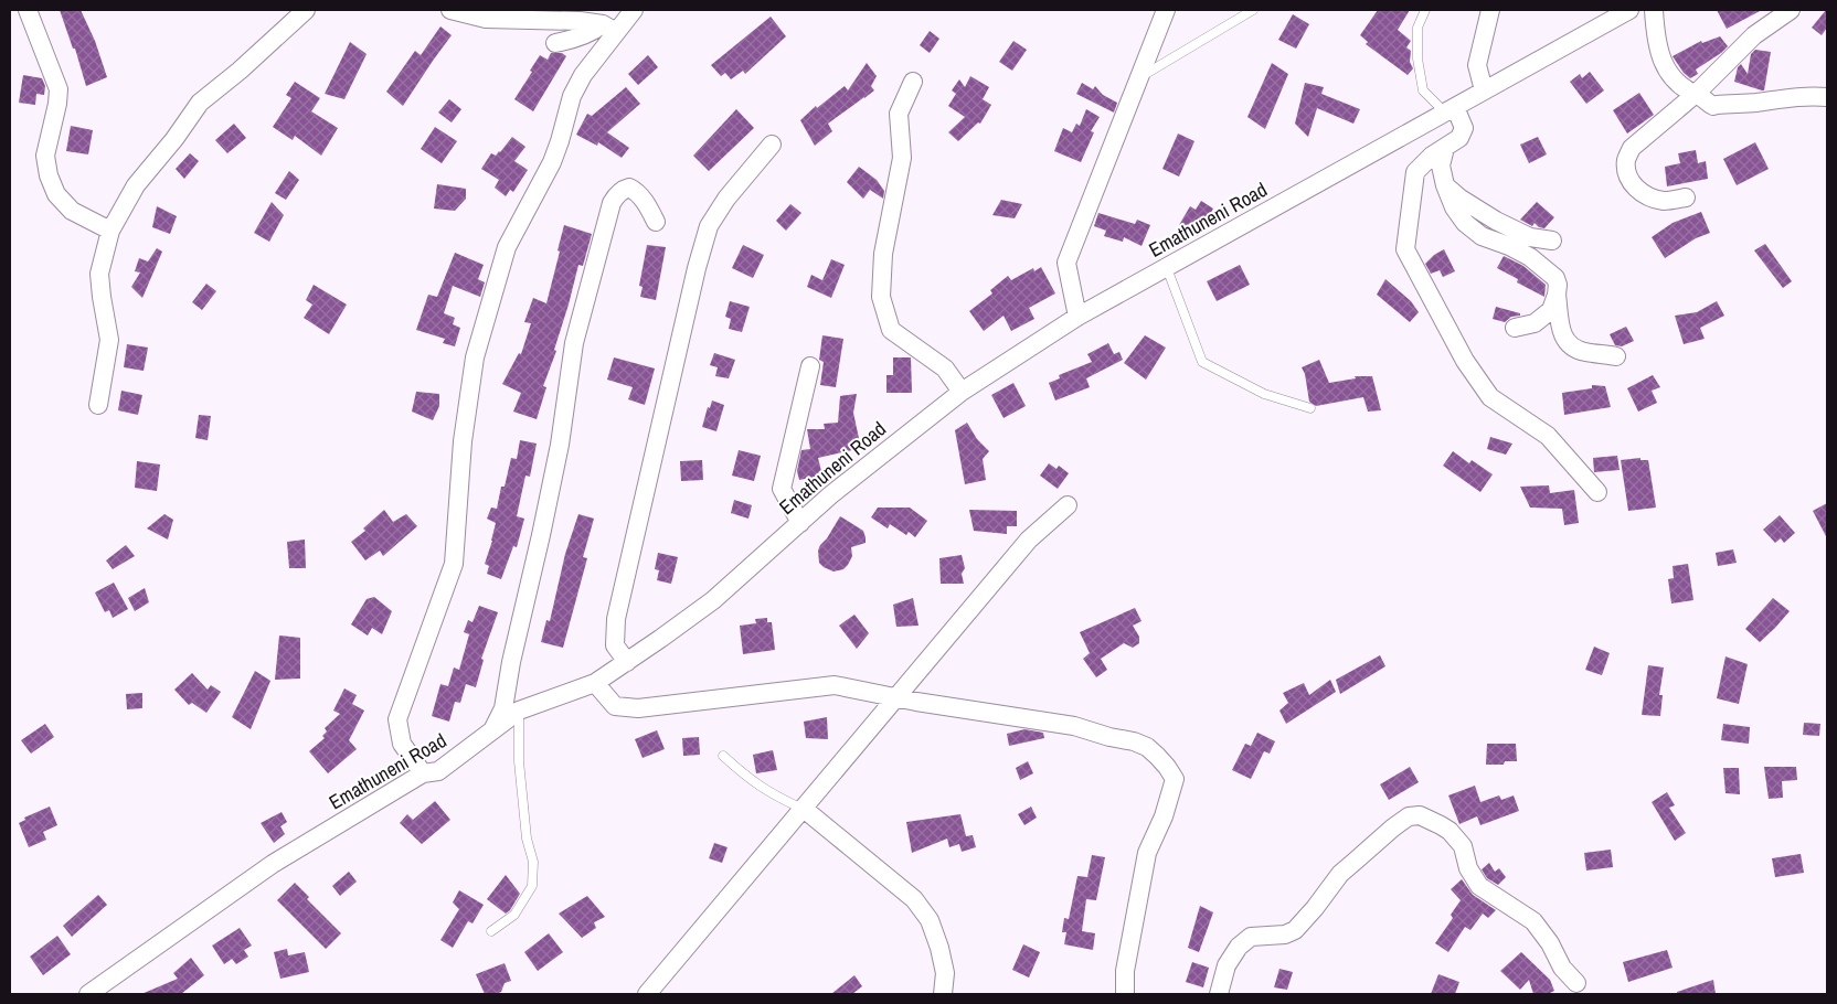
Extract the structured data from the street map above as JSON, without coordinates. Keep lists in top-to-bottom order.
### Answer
{
  "streets": {
    "street": ["Emathuneni Road"]
  }
}
